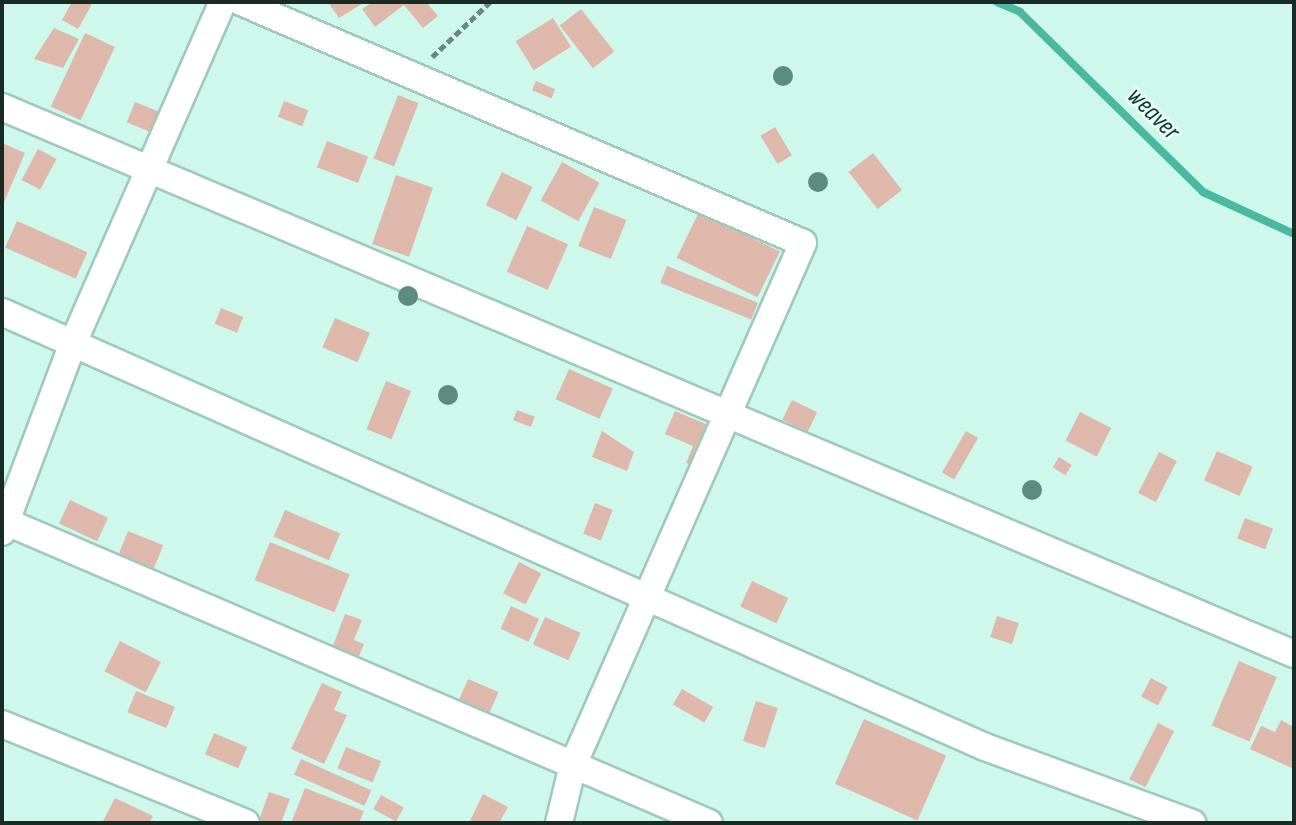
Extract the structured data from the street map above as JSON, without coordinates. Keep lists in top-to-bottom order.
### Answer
{
  "water": ["weaver"]
}
